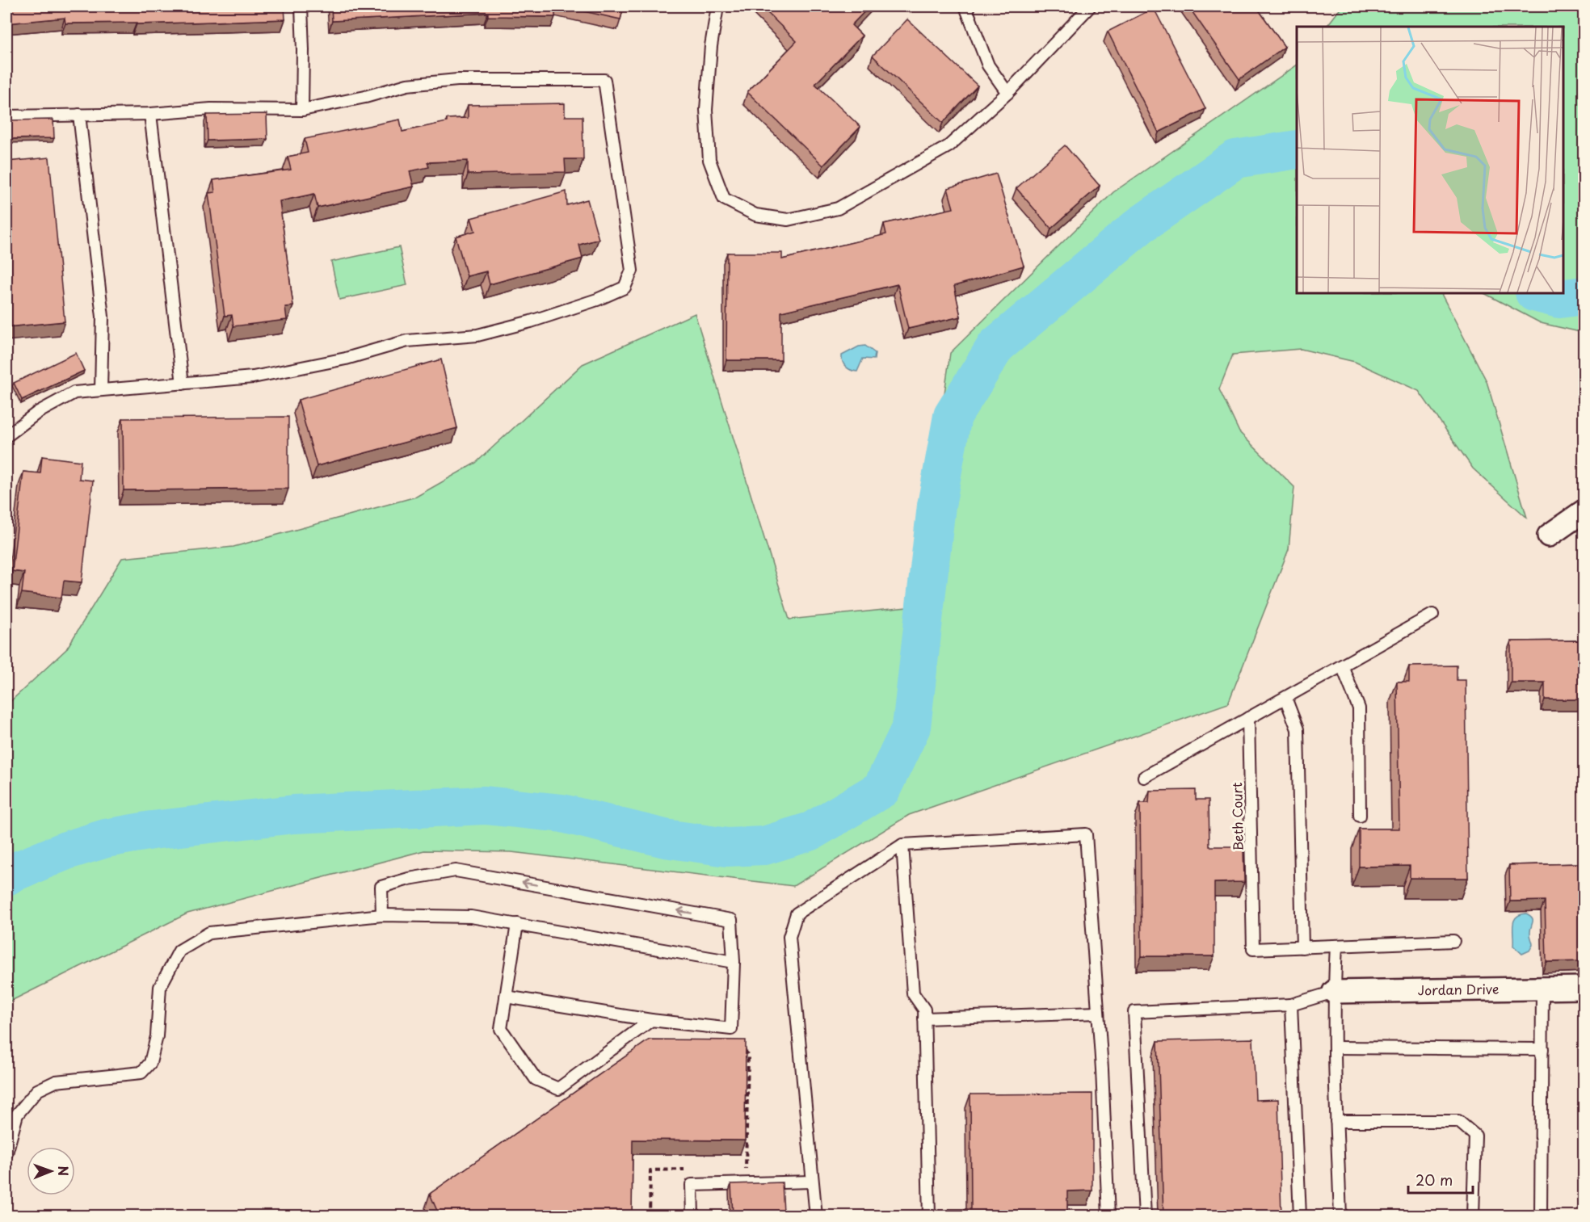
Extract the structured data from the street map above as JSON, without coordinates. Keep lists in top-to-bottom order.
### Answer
{
  "streets": {
    "street": ["Jordan Drive"],
    "lane": ["Beth Court"]
  },
  "scale_bar": "20 m",
  "north": "right"
}
